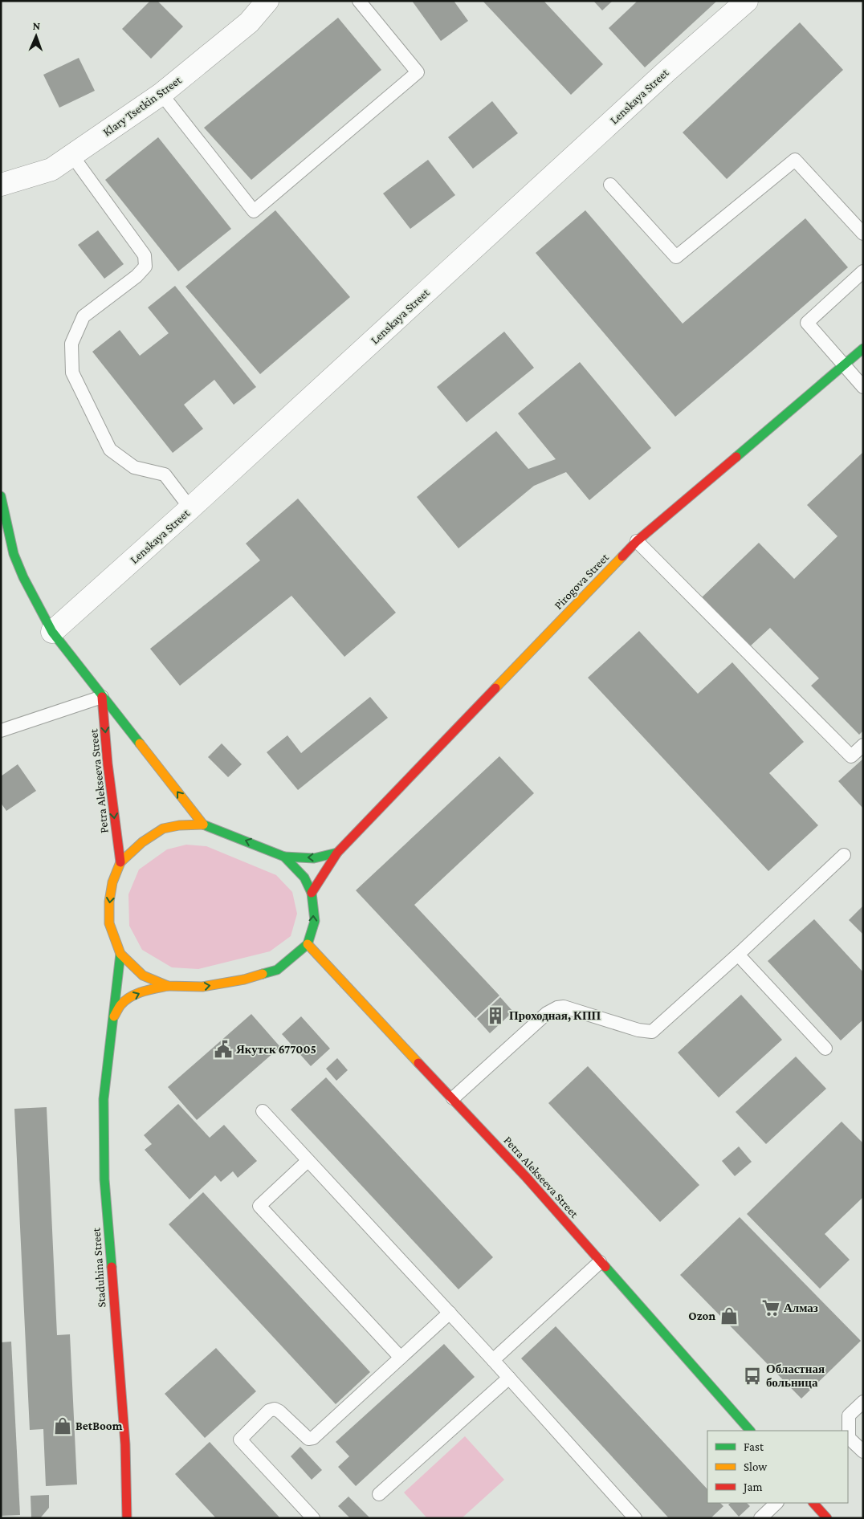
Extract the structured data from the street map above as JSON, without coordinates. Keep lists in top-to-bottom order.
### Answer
{
  "streets": {
    "street": [
      "Lenskaya Street",
      "Klary Tsetkin Street",
      "Pirogova Street",
      "Petra Alekseeva Street",
      "Staduhina Street"
    ]
  },
  "places": {
    "building": ["Проходная, КПП"],
    "public building": ["Якутск 677005"],
    "supermarket": ["Алмаз"],
    "shop": ["Ozon", "BetBoom"],
    "bus stop": ["Областная больница"]
  },
  "legend": ["Fast", "Slow", "Jam"],
  "north": "top"
}
